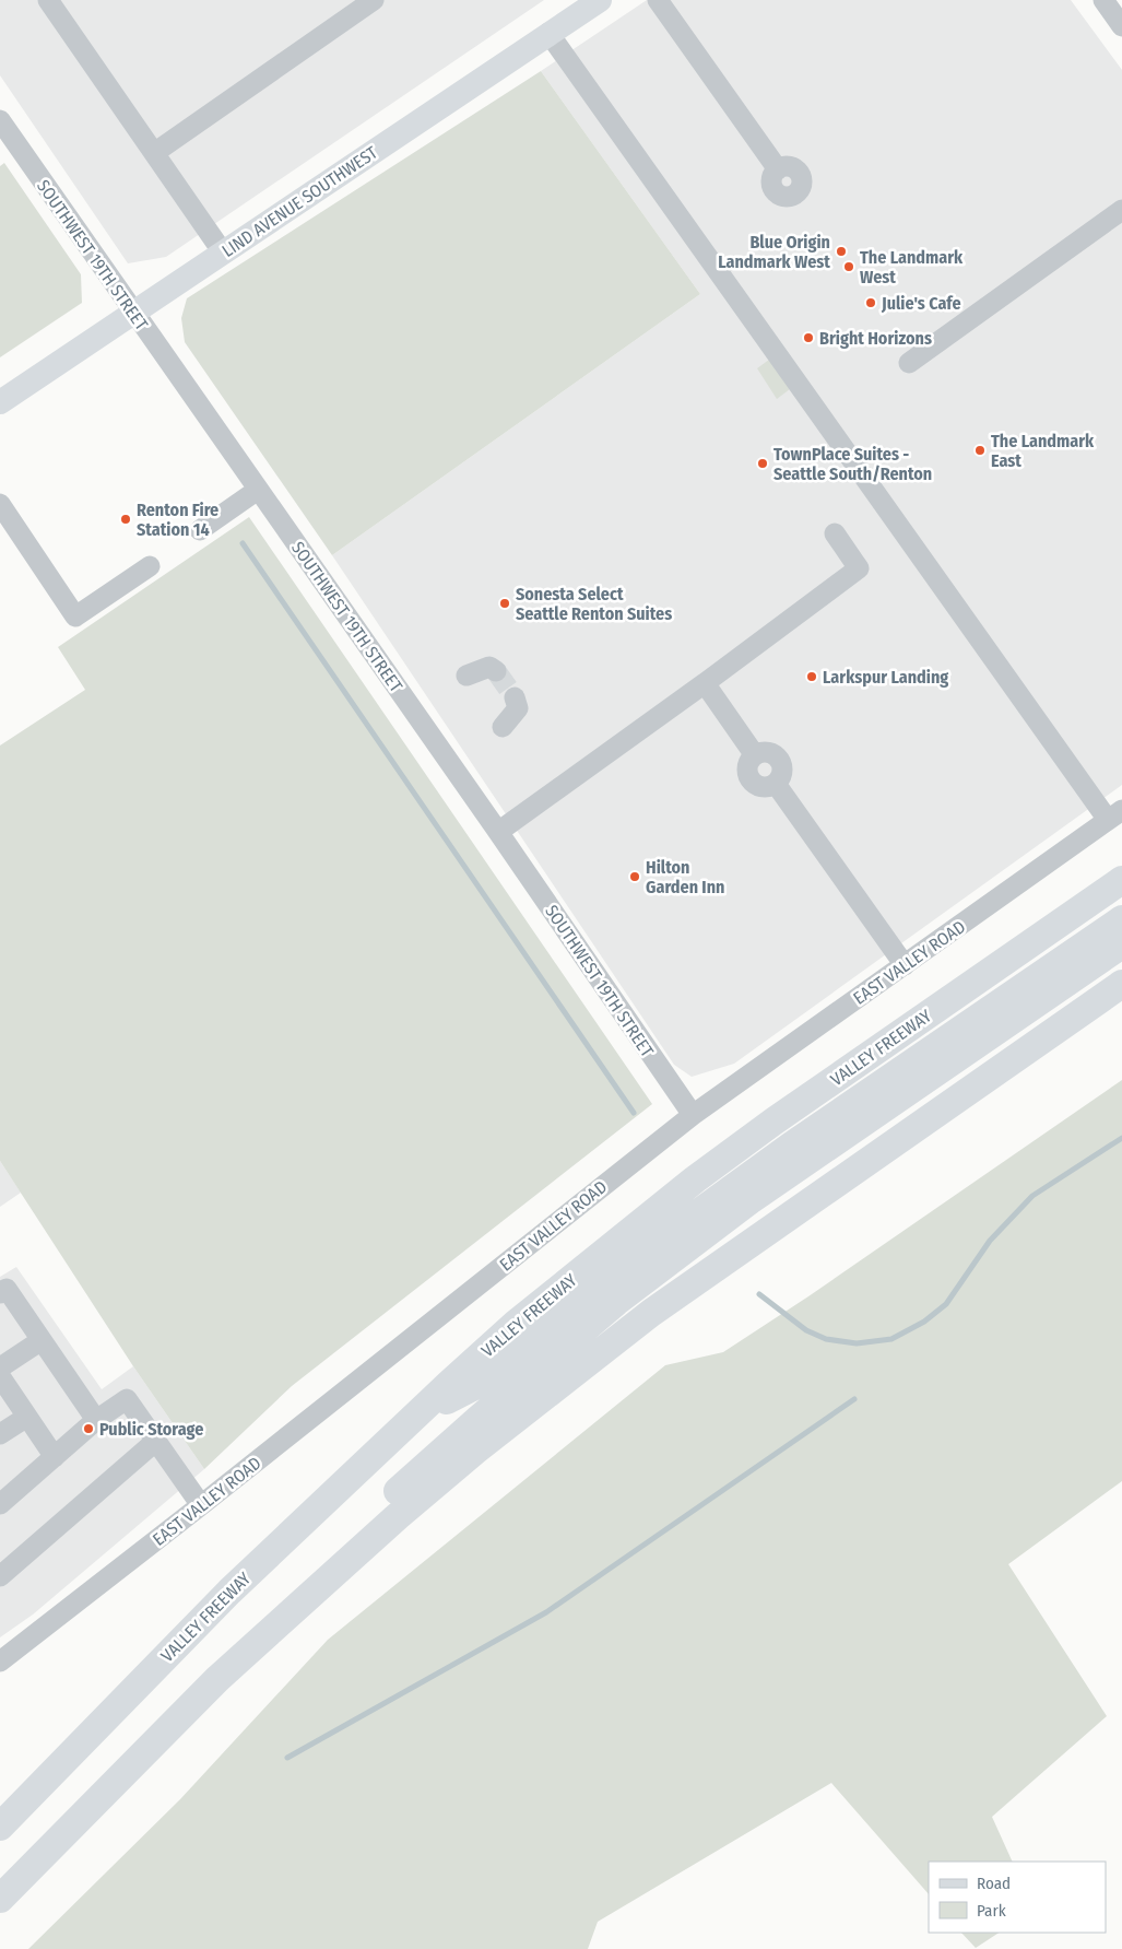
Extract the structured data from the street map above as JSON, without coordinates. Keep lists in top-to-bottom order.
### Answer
{
  "streets": {
    "highway": ["VALLEY FREEWAY"],
    "main road": ["LIND AVENUE SOUTHWEST"],
    "street": ["SOUTHWEST 19TH STREET", "EAST VALLEY ROAD"]
  },
  "crossings": [
    ["LIND AVENUE SOUTHWEST", "SOUTHWEST 19TH STREET"],
    ["SOUTHWEST 19TH STREET", "EAST VALLEY ROAD"]
  ],
  "places": [
    "Blue Origin Landmark West",
    "The Landmark West",
    "Julie's Cafe",
    "Bright Horizons",
    "The Landmark East",
    "TownPlace Suites - Seattle South/Renton",
    "Renton Fire Station 14",
    "Sonesta Select Seattle Renton Suites",
    "Larkspur Landing",
    "Hilton Garden Inn",
    "Public Storage"
  ],
  "legend": ["Road", "Park"]
}
